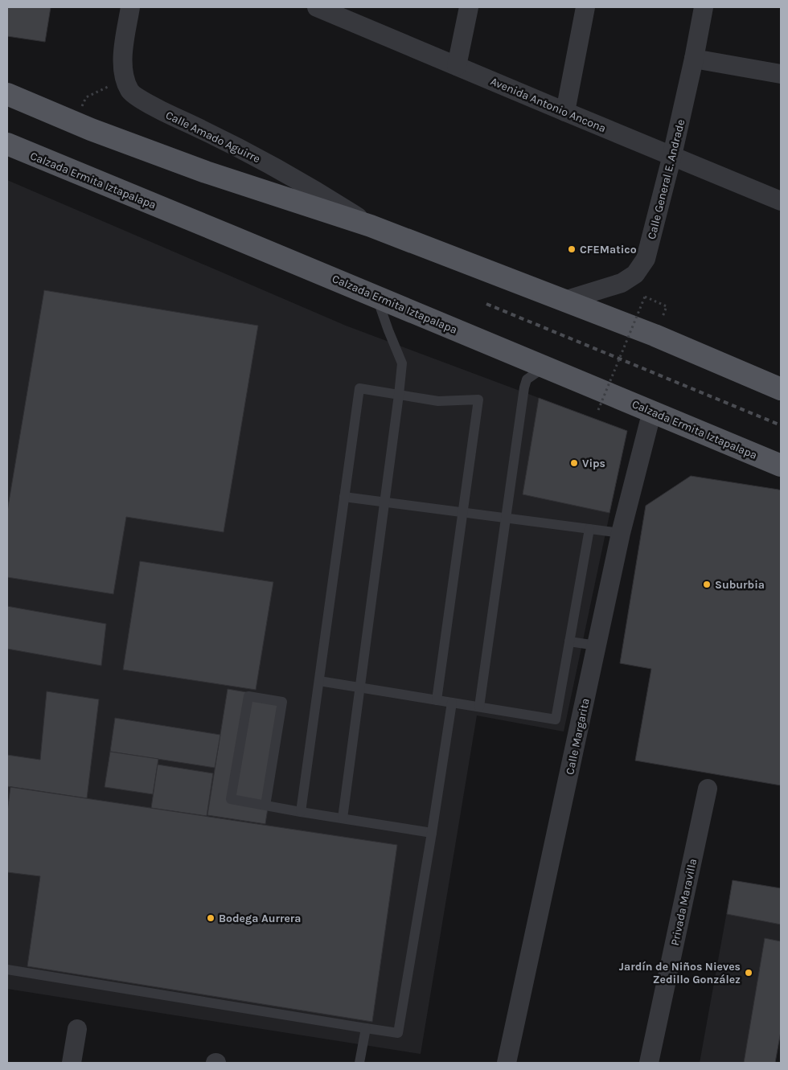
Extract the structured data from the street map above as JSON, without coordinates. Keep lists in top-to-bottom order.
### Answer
{
  "streets": {
    "main road": ["Calzada Ermita Iztapalapa"],
    "street": [
      "Avenida Antonio Ancona",
      "Calle Amado Aguirre",
      "Calle General E. Andrade",
      "Calle Margarita",
      "Privada Maravilla"
    ]
  },
  "crossings": [
    ["Avenida Antonio Ancona", "Calle General E. Andrade"],
    ["Calzada Ermita Iztapalapa", "Calle Margarita"]
  ],
  "places": [
    "CFEMatico",
    "Vips",
    "Suburbia",
    "Bodega Aurrera",
    "Jardín de Niños Nieves Zedillo González"
  ]
}
